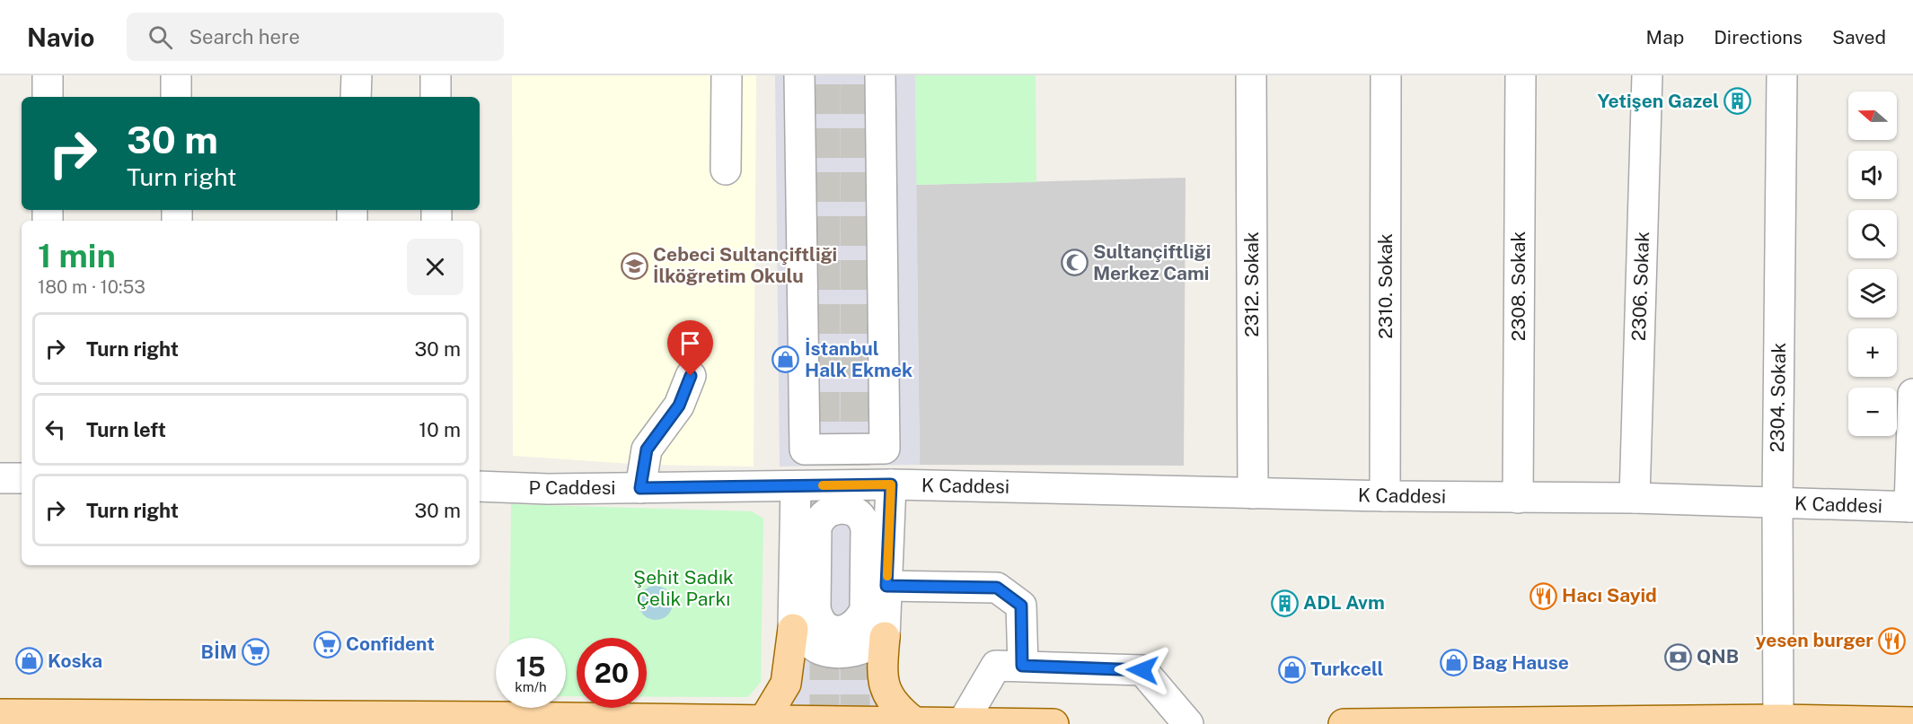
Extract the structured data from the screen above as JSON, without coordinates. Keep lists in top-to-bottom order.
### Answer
{
  "streets": {
    "street": [
      "2312. Sokak",
      "2310. Sokak",
      "2308. Sokak",
      "2306. Sokak",
      "2304. Sokak",
      "K Caddesi",
      "P Caddesi"
    ]
  },
  "crossings": [
    ["2312. Sokak", "K Caddesi"],
    ["2310. Sokak", "K Caddesi"],
    ["2308. Sokak", "K Caddesi"],
    ["2306. Sokak", "K Caddesi"],
    ["2304. Sokak", "K Caddesi"],
    ["K Caddesi", "P Caddesi"]
  ],
  "parks": ["Şehit Sadık Çelik Parkı"],
  "places": {
    "building": ["Yetişen Gazel", "ADL Avm"],
    "mosque": ["Sultançiftliği Merkez Cami"],
    "school or university": ["Cebeci Sultançiftliği İlköğretim Okulu"],
    "shop": [
      "İstanbul Halk Ekmek",
      "Koska",
      "Bag Hause",
      "Turkcell"
    ],
    "restaurant": ["Hacı Sayid", "yesen burger"],
    "supermarket": ["Confident", "BİM"],
    "bank": ["QNB"]
  },
  "north": "left",
  "page": {
    "header": "Navio",
    "search": "Search here",
    "nav": ["Map", "Directions", "Saved"],
    "map_buttons": ["+", "−"],
    "turn": ["30 m", "Turn right"],
    "heading": ["1 min", "180 m · 10:53"],
    "list": [
      {
        "name": "Turn right",
        "value": "30 m"
      },
      {
        "name": "Turn left",
        "value": "10 m"
      },
      {
        "name": "Turn right",
        "value": "30 m"
      }
    ],
    "speed": "15 km/h",
    "limit": "20"
  }
}
